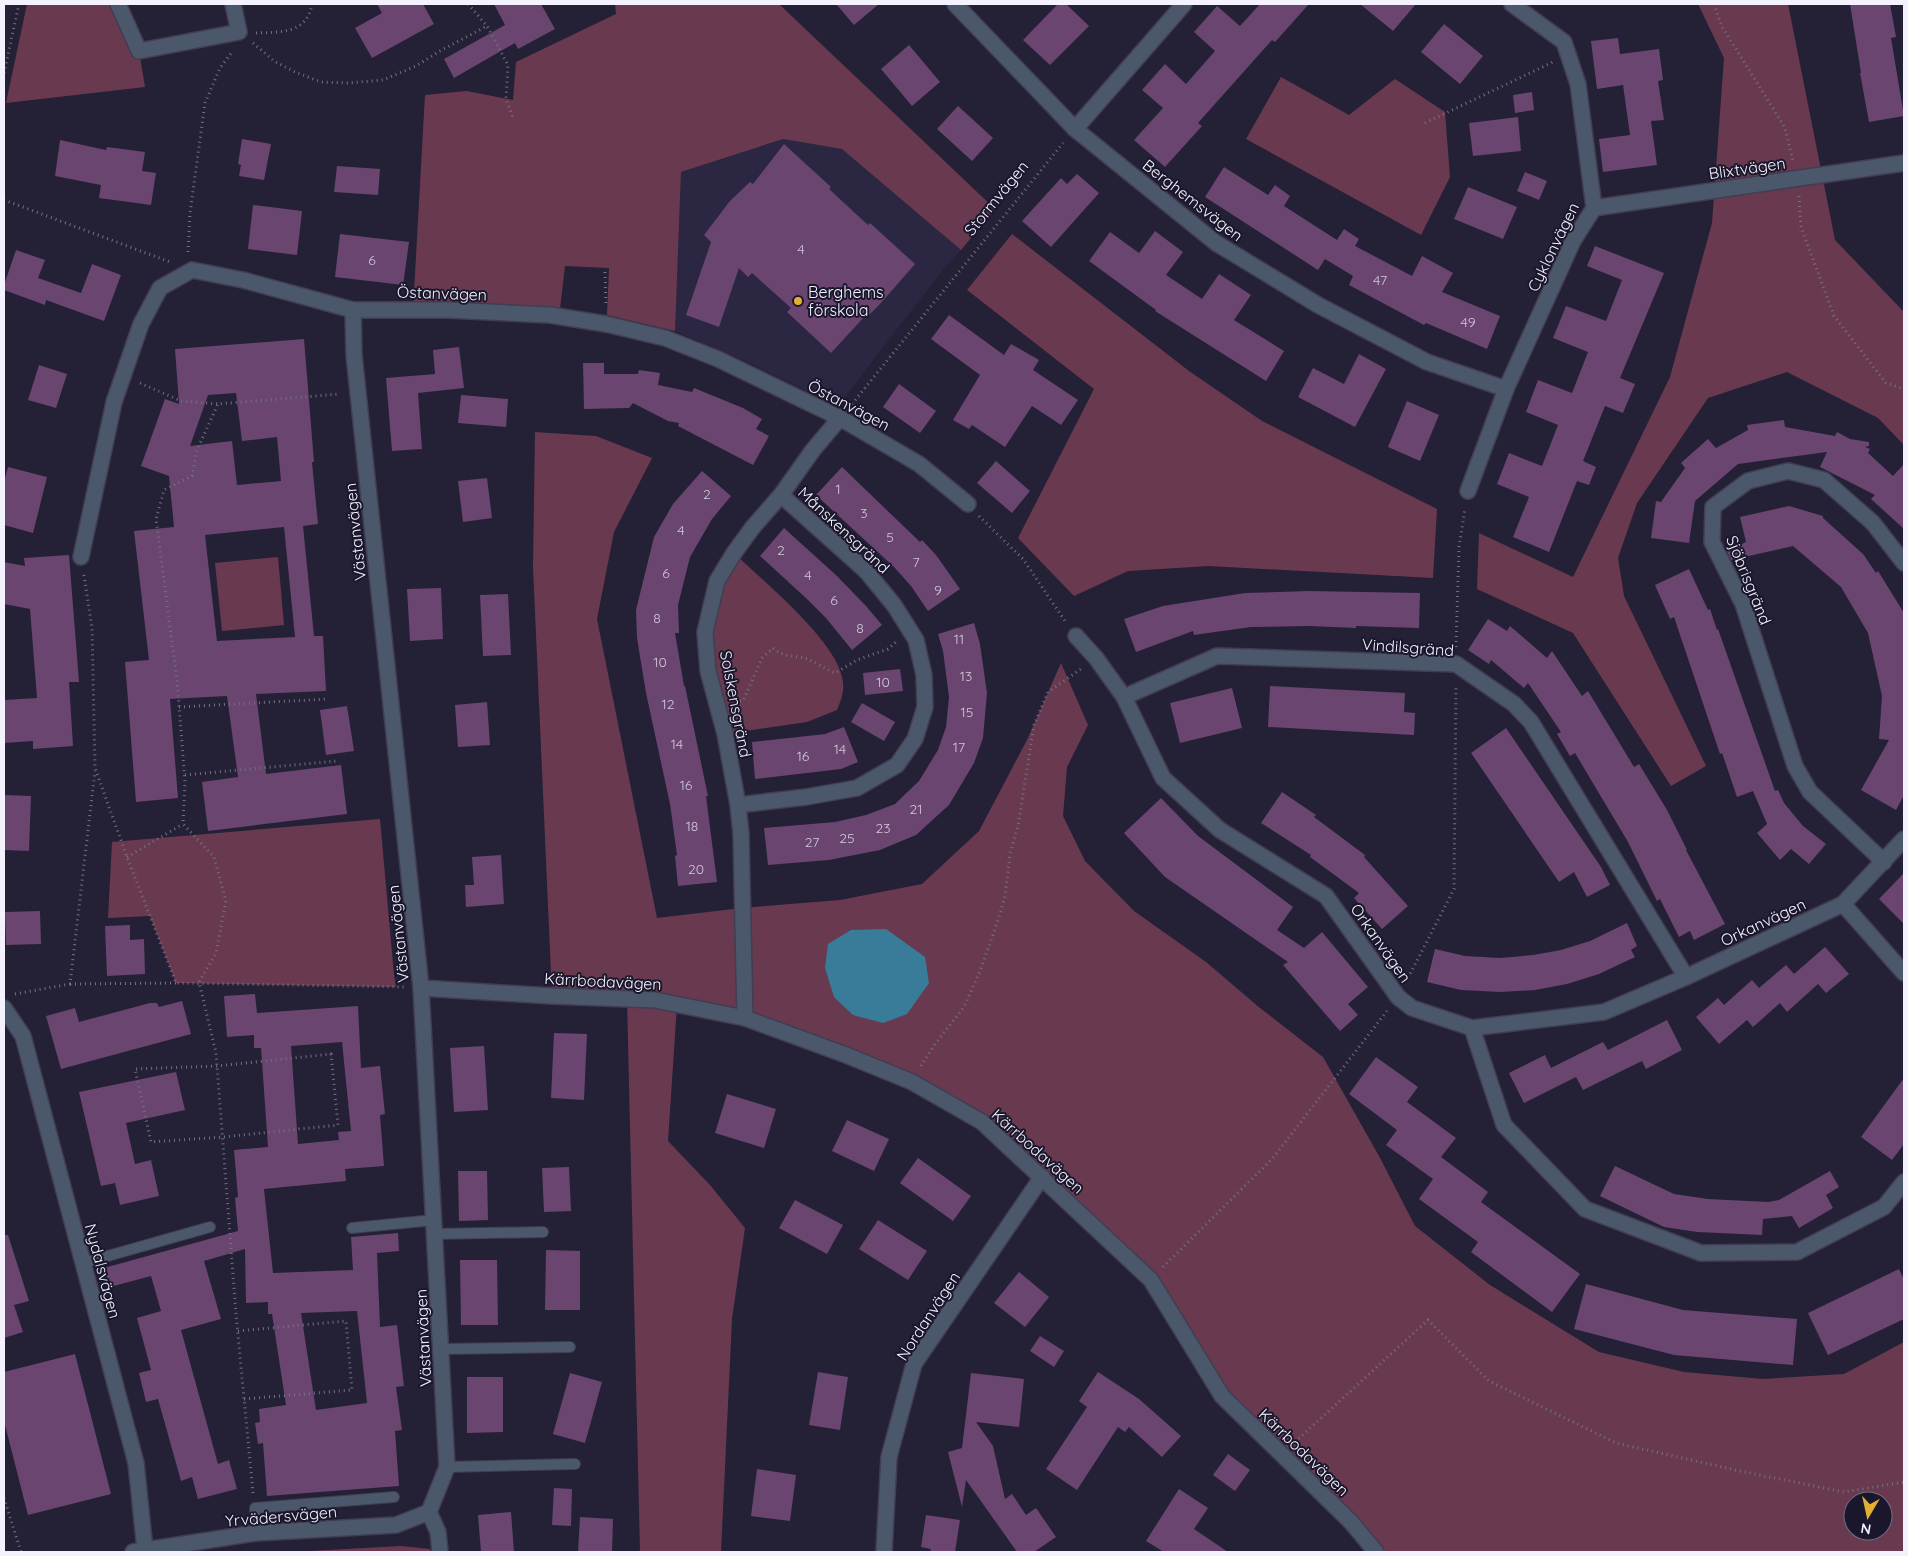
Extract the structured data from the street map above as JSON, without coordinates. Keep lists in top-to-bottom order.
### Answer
{
  "streets": {
    "street": [
      "Blixtvägen",
      "Berghemsvägen",
      "Cyklonvägen",
      "Östanvägen",
      "Månskensgränd",
      "Västanvägen",
      "Sjöbrisgränd",
      "Vindilsgränd",
      "Solskensgränd",
      "Orkanvägen",
      "Kärrbodavägen",
      "Nydalsvägen",
      "Nordanvägen",
      "Yrvädersvägen"
    ],
    "path": ["Stormvägen"]
  },
  "crossings": [
    ["Blixtvägen", "Cyklonvägen"],
    ["Stormvägen", "Berghemsvägen"],
    ["Stormvägen", "Östanvägen"],
    ["Stormvägen", "Solskensgränd"],
    ["Berghemsvägen", "Cyklonvägen"],
    ["Östanvägen", "Västanvägen"],
    ["Östanvägen", "Solskensgränd"],
    ["Månskensgränd", "Solskensgränd"],
    ["Västanvägen", "Kärrbodavägen"],
    ["Västanvägen", "Yrvädersvägen"],
    ["Vindilsgränd", "Orkanvägen"],
    ["Solskensgränd", "Kärrbodavägen"],
    ["Kärrbodavägen", "Nordanvägen"],
    ["Nydalsvägen", "Yrvädersvägen"]
  ],
  "places": ["Berghems förskola"],
  "house_numbers": [
    "4",
    "6",
    "47",
    "49",
    "1",
    "2",
    "3",
    "4",
    "5",
    "2",
    "7",
    "6",
    "4",
    "9",
    "6",
    "8",
    "8",
    "11",
    "10",
    "13",
    "10",
    "12",
    "15",
    "14",
    "17",
    "14",
    "16",
    "16",
    "21",
    "18",
    "23",
    "25",
    "27",
    "20"
  ],
  "north": "bottom"
}
